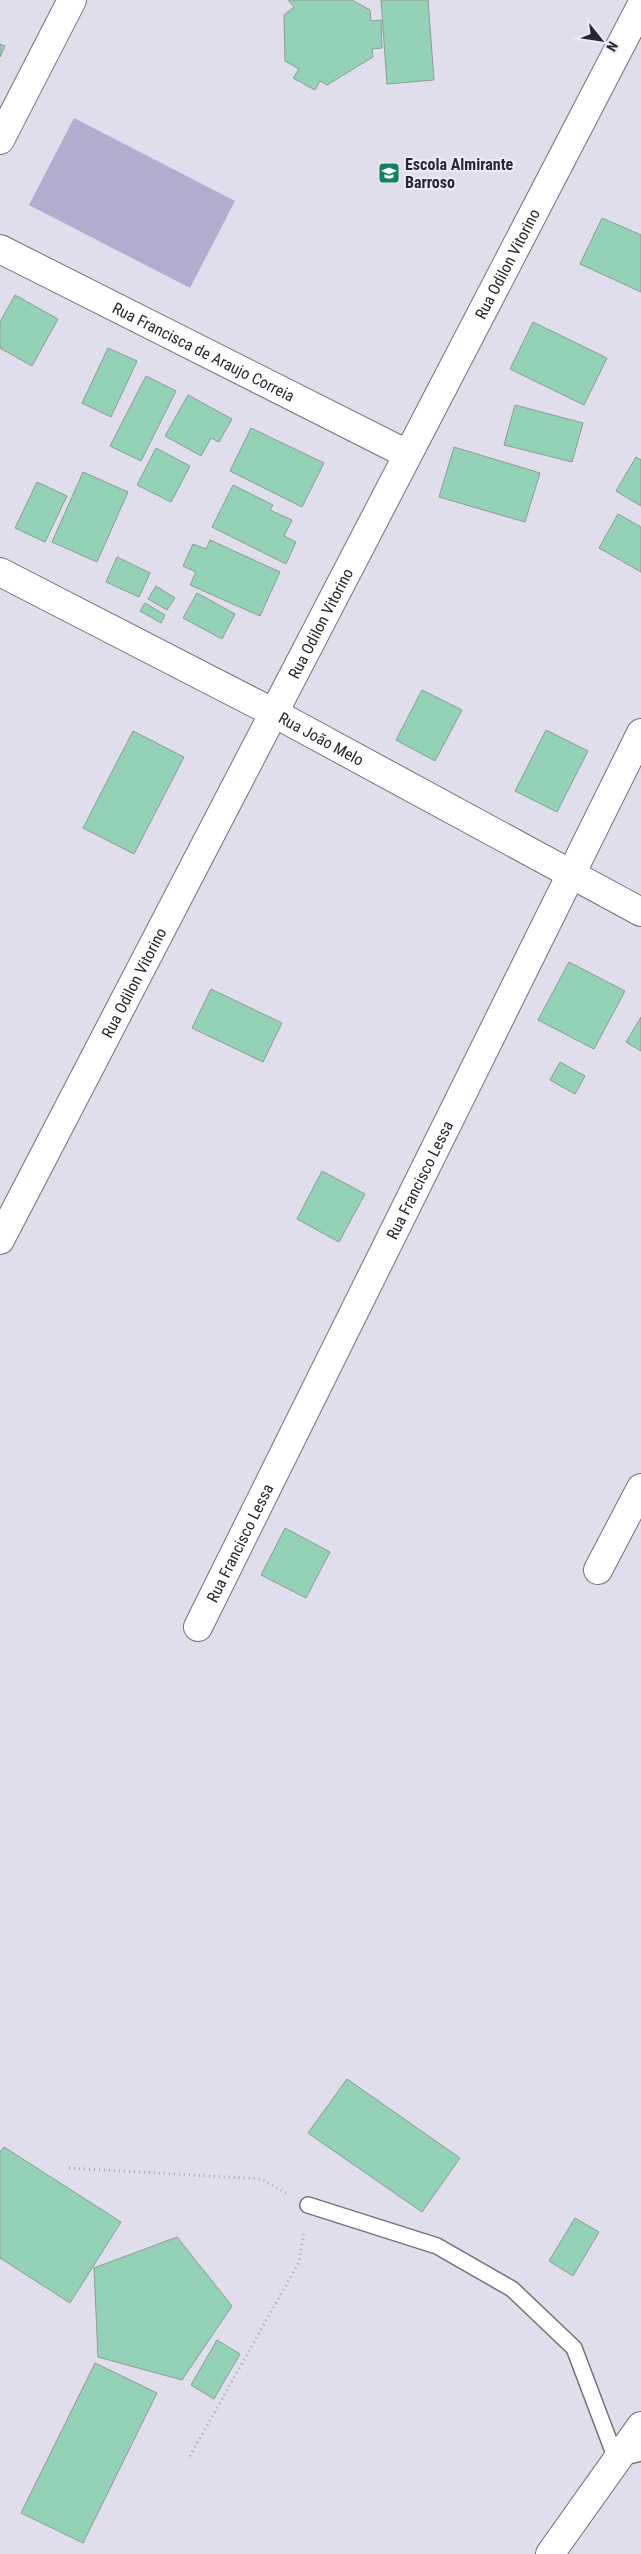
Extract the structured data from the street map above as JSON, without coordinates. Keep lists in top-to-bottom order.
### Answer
{
  "streets": {
    "street": [
      "Rua Odilon Vitorino",
      "Rua Francisca de Araujo Correia",
      "Rua João Melo",
      "Rua Francisco Lessa"
    ]
  },
  "crossings": [
    ["Rua Odilon Vitorino", "Rua Francisca de Araujo Correia"],
    ["Rua Odilon Vitorino", "Rua João Melo"],
    ["Rua João Melo", "Rua Francisco Lessa"]
  ],
  "places": {
    "school or university": ["Escola Almirante Barroso"]
  },
  "north": "bottom right"
}
